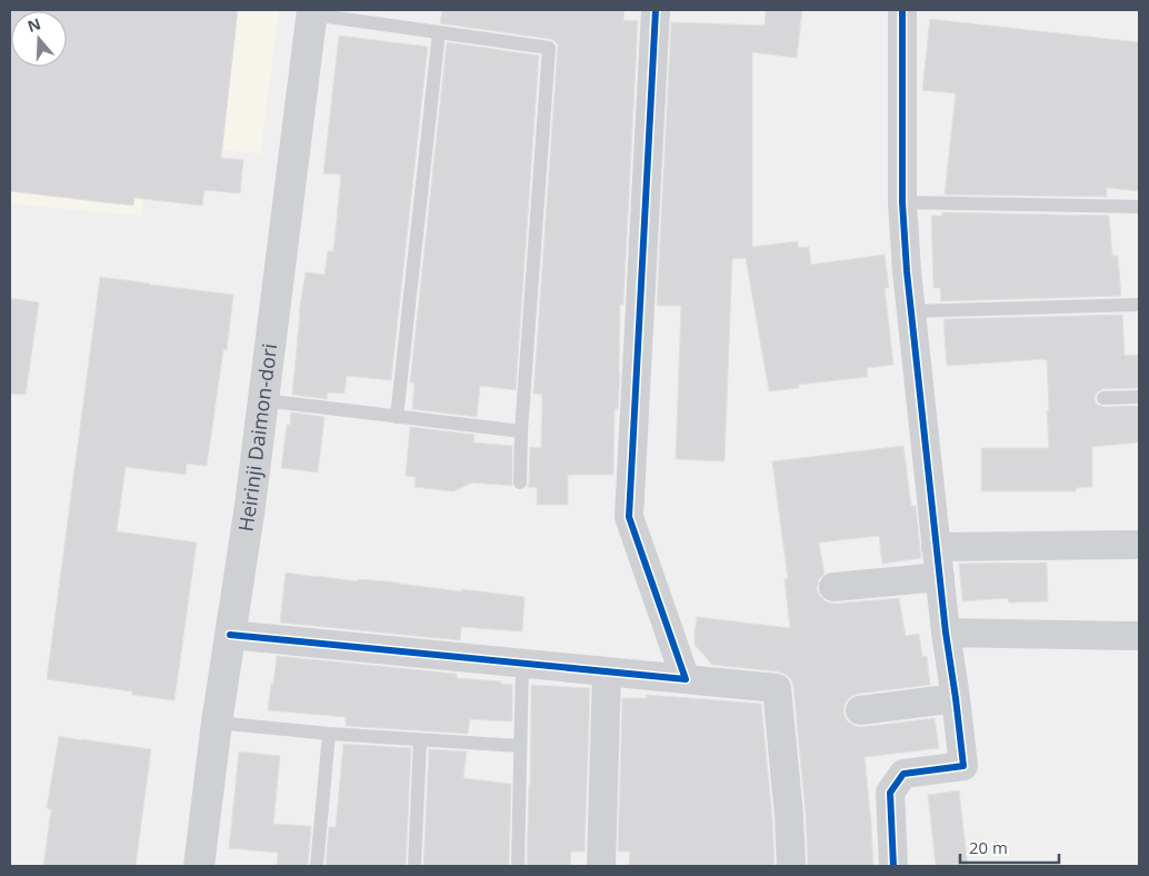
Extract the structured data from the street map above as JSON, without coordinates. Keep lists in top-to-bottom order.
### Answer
{
  "streets": {
    "street": ["Heirinji Daimon-dori"]
  },
  "scale_bar": "20 m",
  "north": "top"
}
